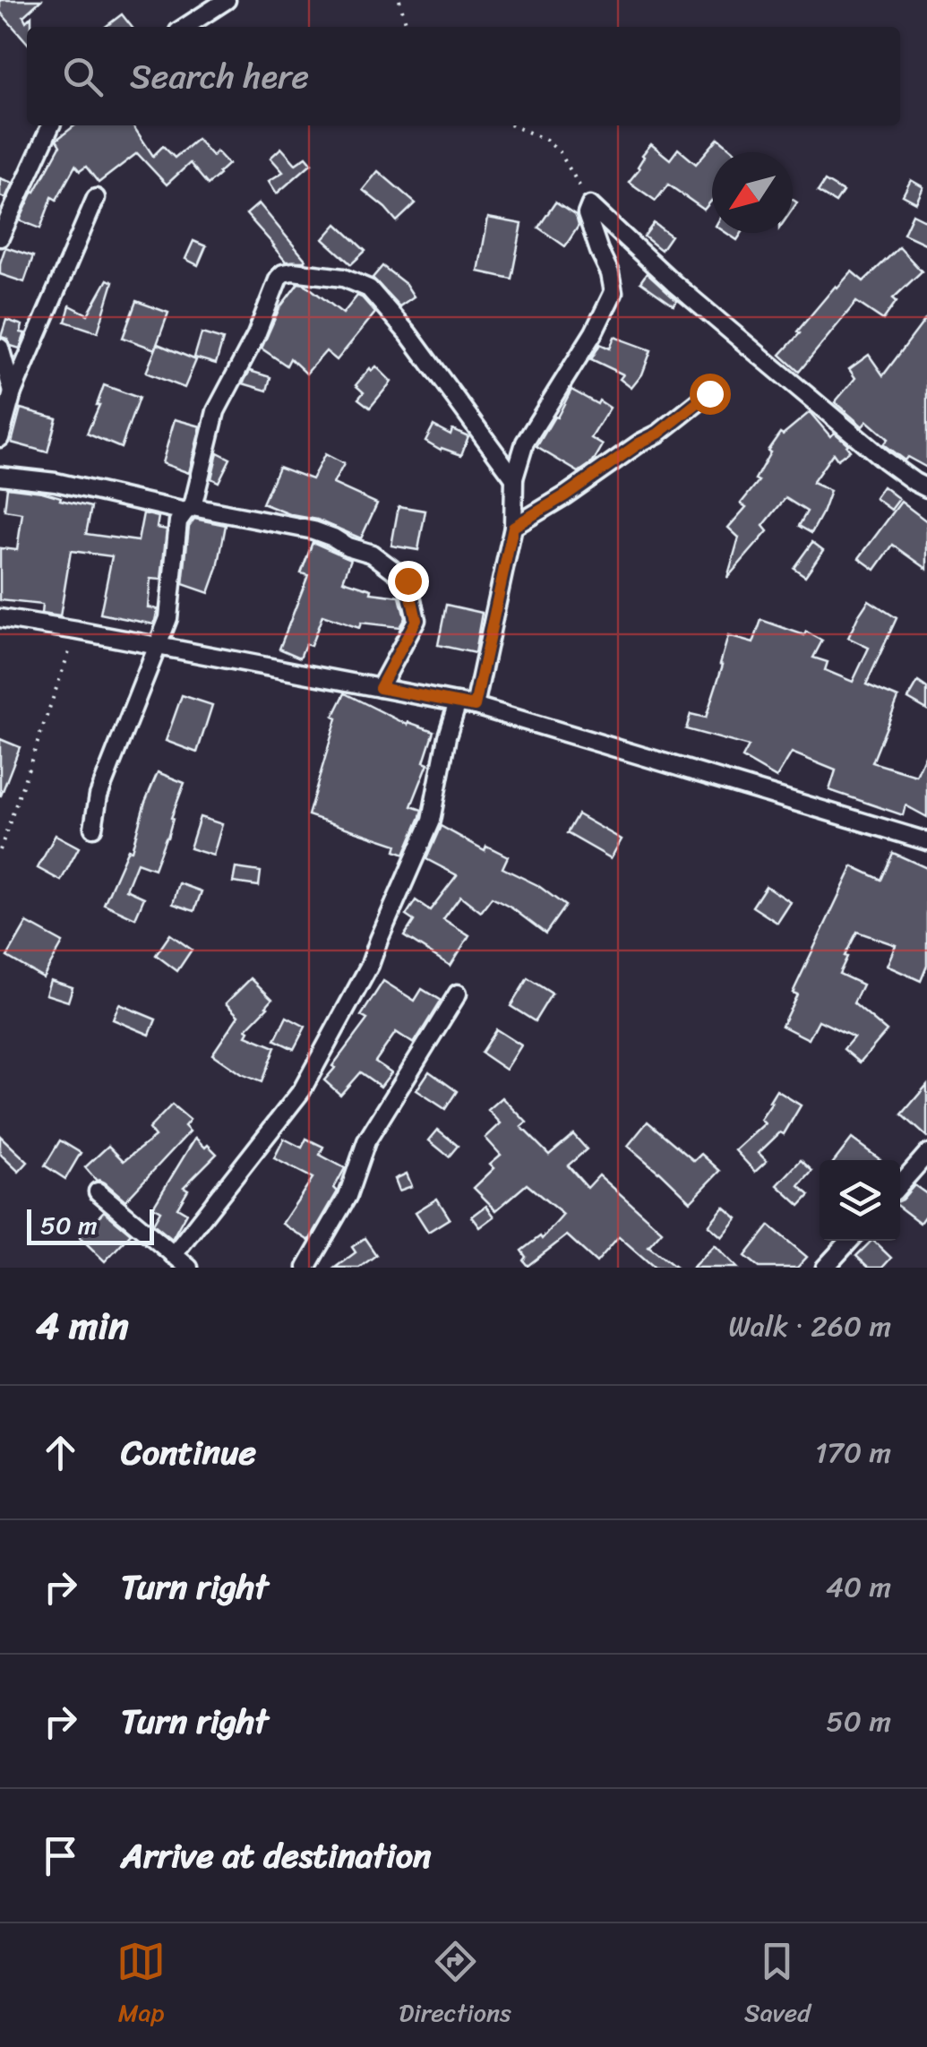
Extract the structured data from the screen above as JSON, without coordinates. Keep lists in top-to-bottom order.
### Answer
{
  "scale_bar": "50 m",
  "north": "bottom left",
  "page": {
    "search": "Search here",
    "scale": "50 m",
    "heading": ["4 min", "Walk · 260 m"],
    "list": [
      ["Continue", "170 m"],
      ["Turn right", "40 m"],
      ["Turn right", "50 m"],
      "Arrive at destination"
    ],
    "nav": ["Map", "Directions", "Saved"]
  }
}
